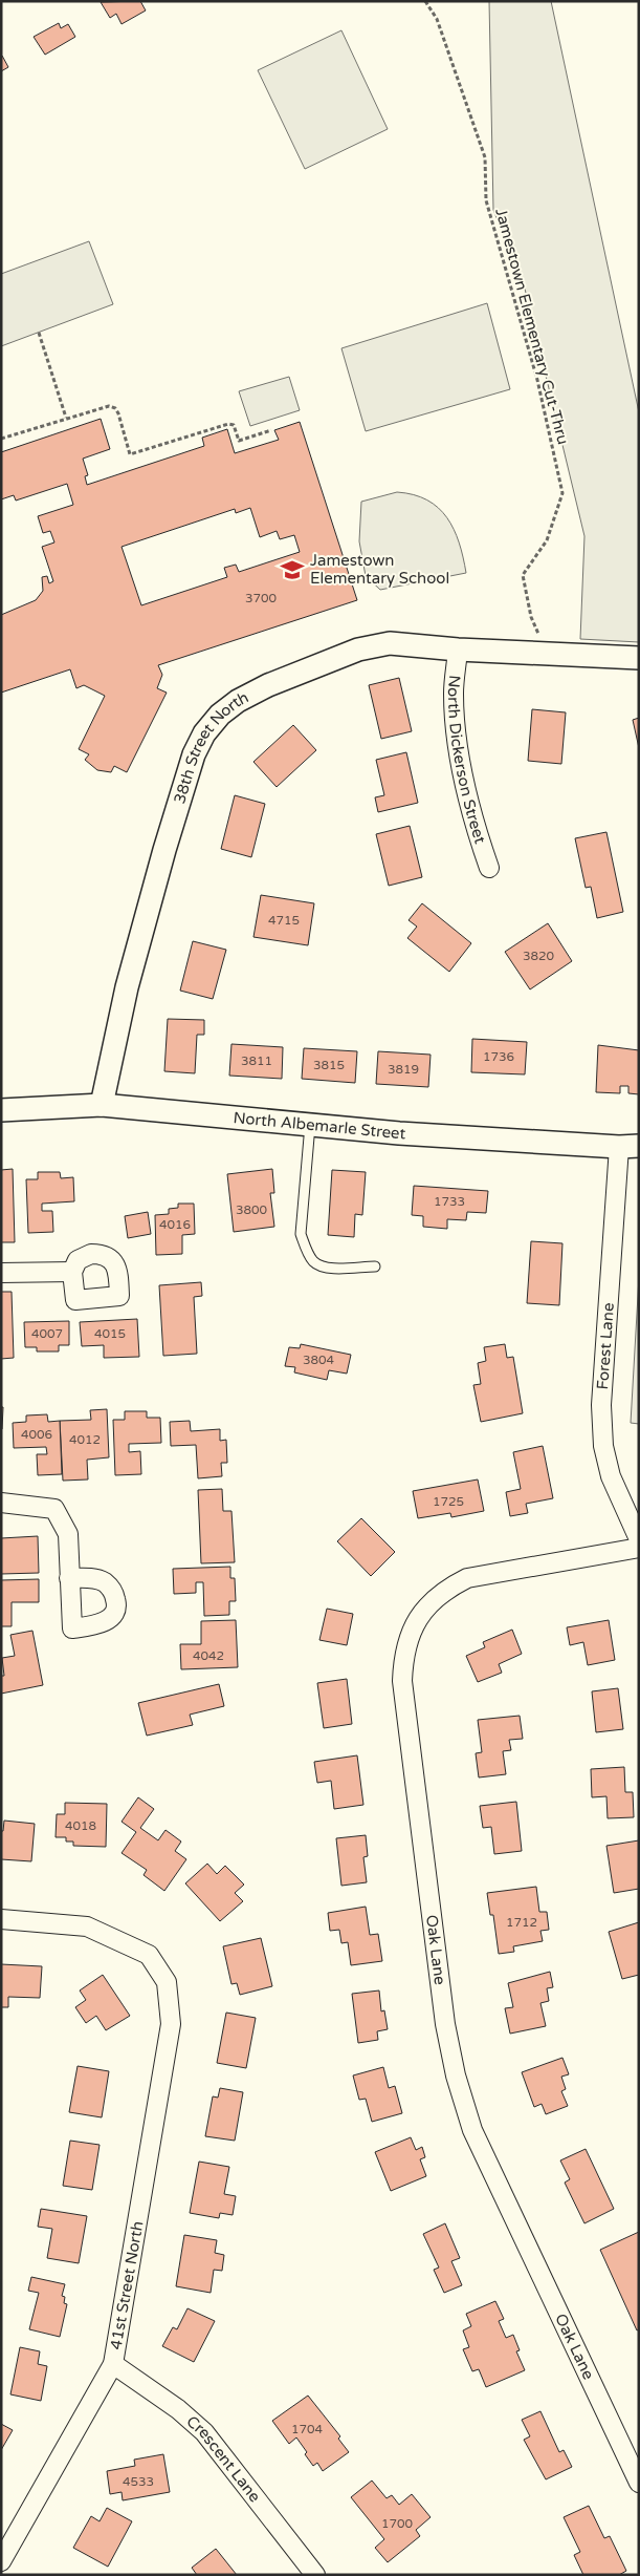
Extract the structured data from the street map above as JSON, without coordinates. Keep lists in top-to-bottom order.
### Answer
{
  "streets": {
    "street": [
      "38th Street North",
      "North Dickerson Street",
      "North Albemarle Street",
      "Forest Lane",
      "Oak Lane",
      "41st Street North",
      "Crescent Lane"
    ],
    "path": ["Jamestown Elementary Cut-Thru"]
  },
  "crossings": [
    ["Jamestown Elementary Cut-Thru", "38th Street North"],
    ["38th Street North", "North Dickerson Street"],
    ["38th Street North", "North Albemarle Street"],
    ["North Albemarle Street", "Forest Lane"],
    ["41st Street North", "Crescent Lane"]
  ],
  "places": {
    "school or university": ["Jamestown Elementary School"]
  },
  "house_numbers": [
    "3700",
    "4715",
    "3820",
    "1736",
    "3811",
    "3815",
    "3819",
    "1733",
    "3800",
    "4016",
    "4007",
    "4015",
    "3804",
    "4006",
    "4012",
    "1725",
    "4042",
    "4018",
    "1712",
    "1704",
    "4533",
    "1700"
  ]
}
